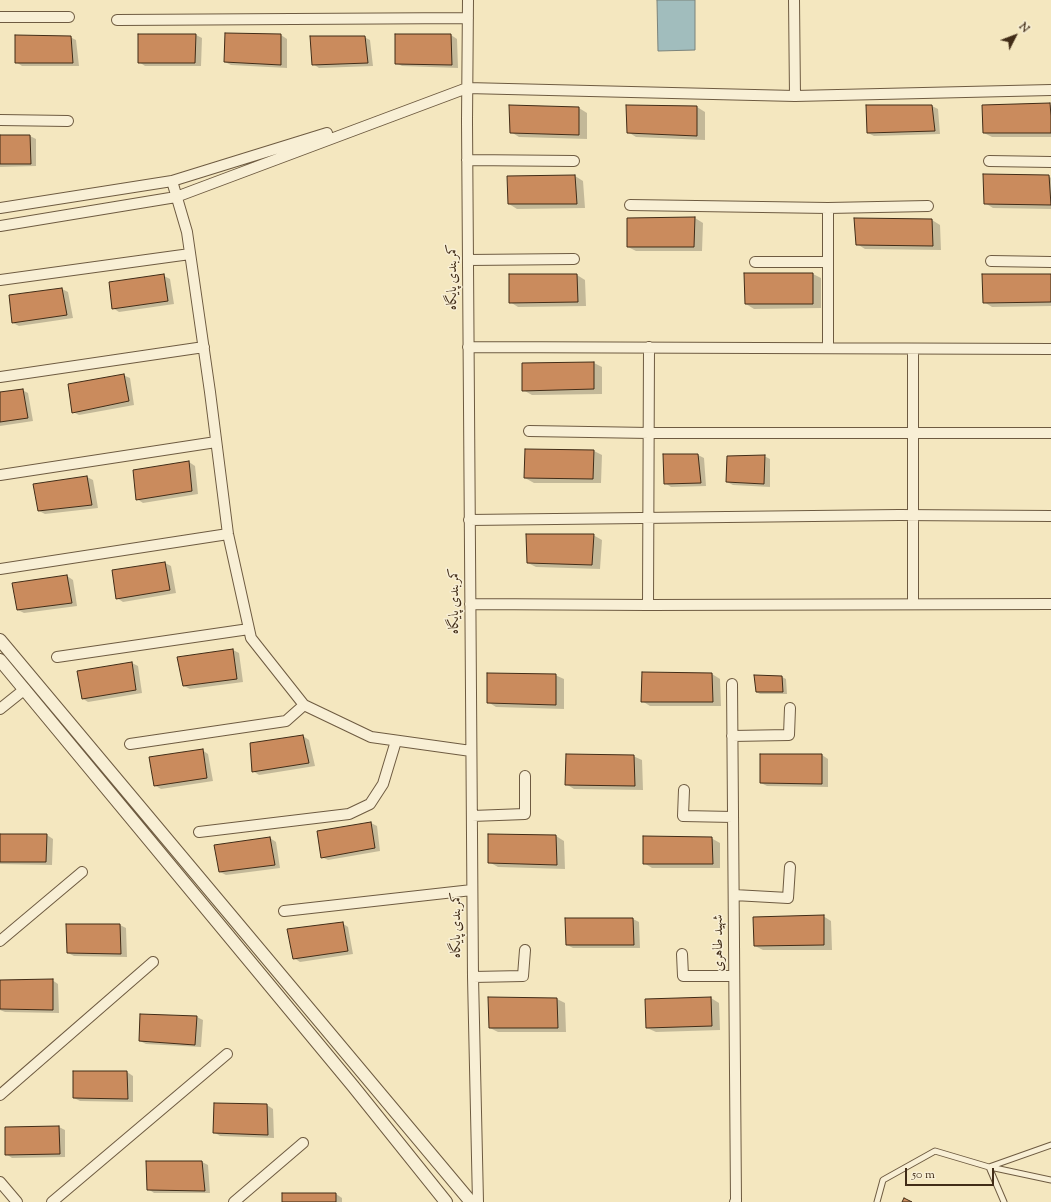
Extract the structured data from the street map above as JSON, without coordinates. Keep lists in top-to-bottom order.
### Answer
{
  "streets": {
    "street": ["کمربندی پایگاه", "شهید طاهری"]
  },
  "scale_bar": "50 m",
  "north": "top right"
}
